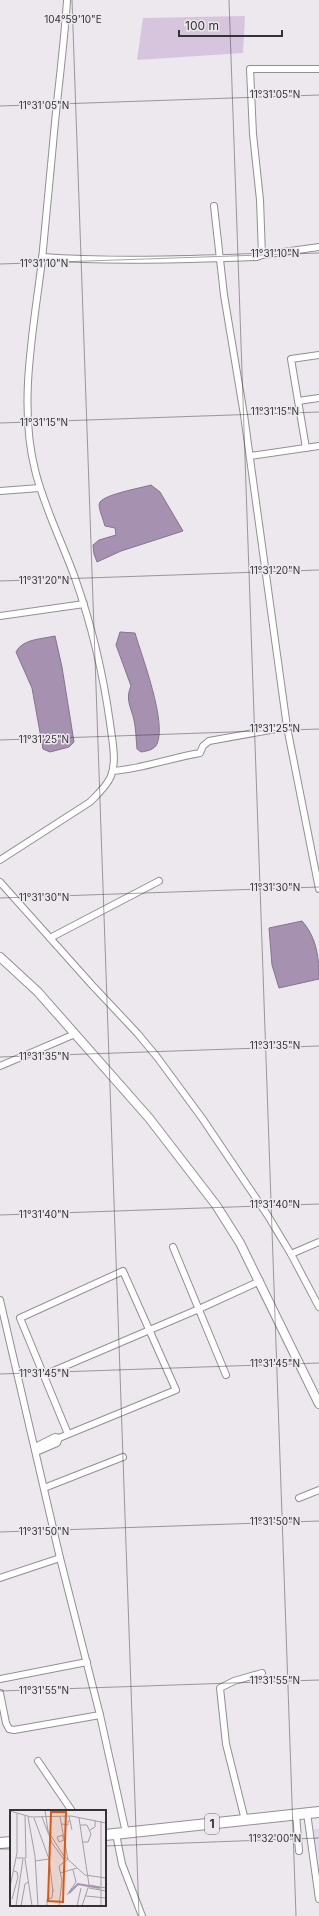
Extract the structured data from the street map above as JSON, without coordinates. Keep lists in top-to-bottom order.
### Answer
{
  "streets": {
    "highway": ["1"]
  },
  "scale_bar": "100 m",
  "coordinates": [
    "104°59'10\"E",
    "11°31'05\"N",
    "11°31'10\"N",
    "11°31'15\"N",
    "11°31'20\"N",
    "11°31'25\"N",
    "11°31'30\"N",
    "11°31'35\"N",
    "11°31'40\"N",
    "11°31'45\"N",
    "11°31'50\"N",
    "11°31'55\"N",
    "11°32'00\"N"
  ]
}
